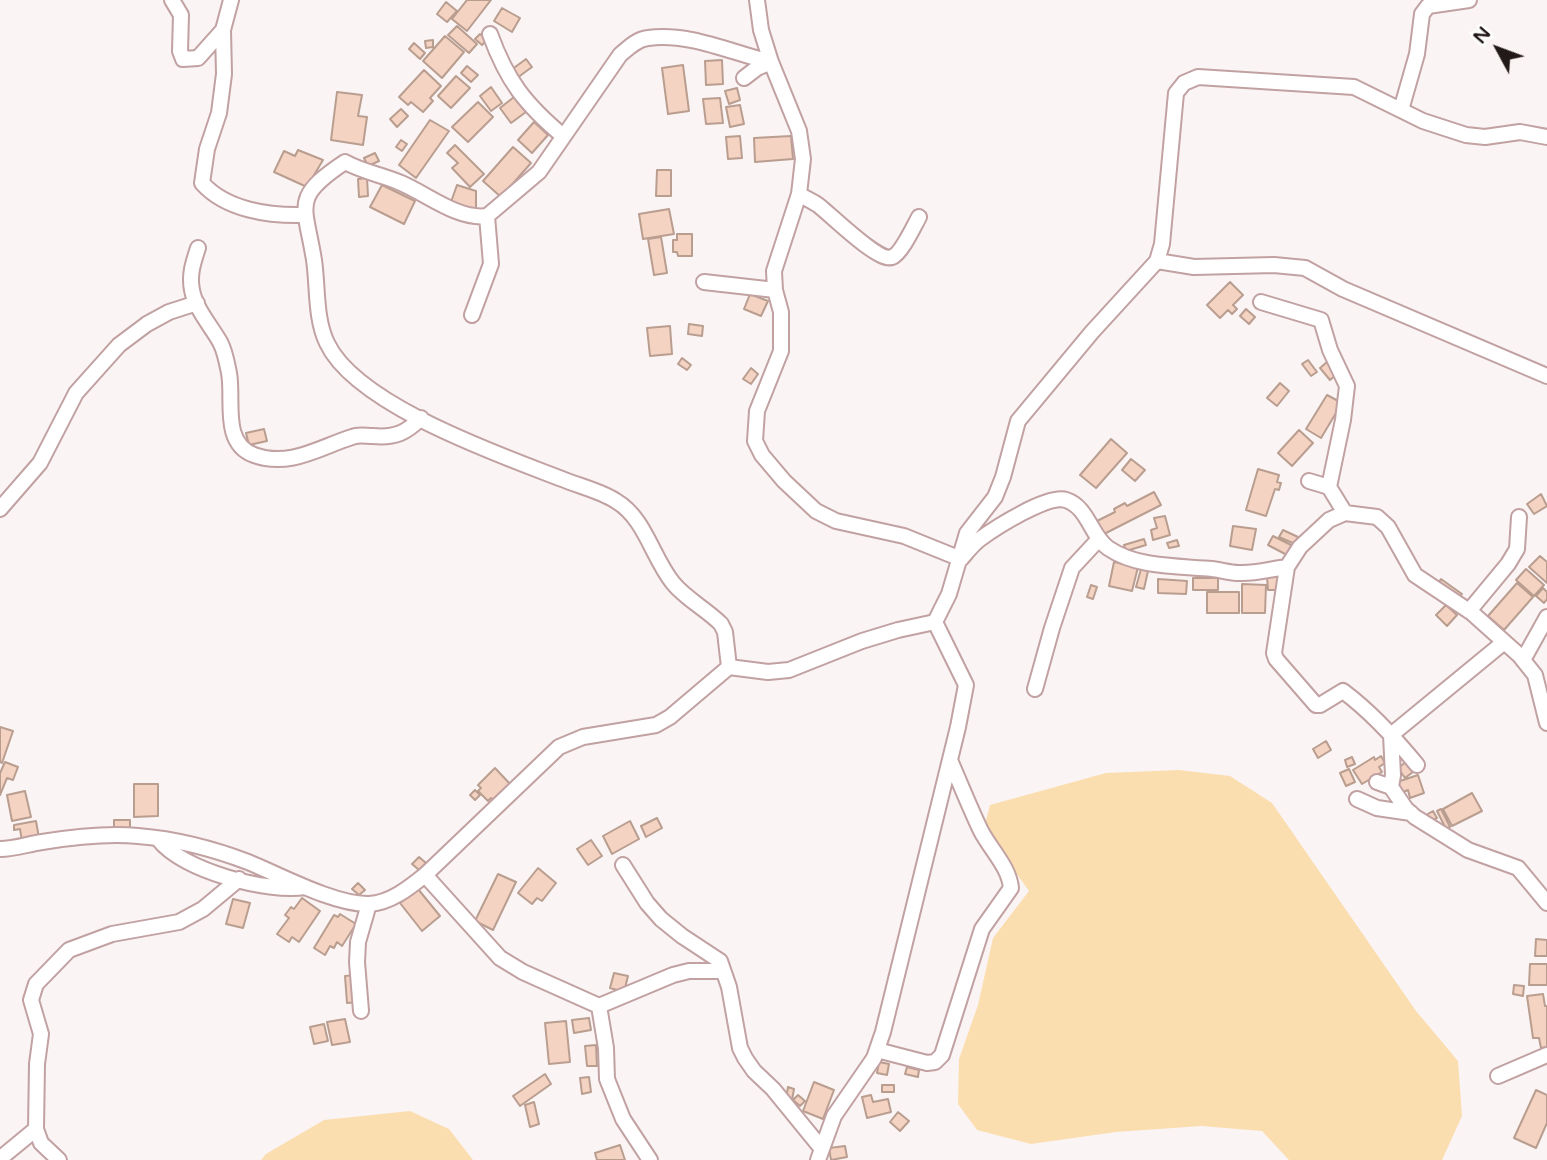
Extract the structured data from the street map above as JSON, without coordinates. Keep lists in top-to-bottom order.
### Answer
{
  "north": "top left"
}
